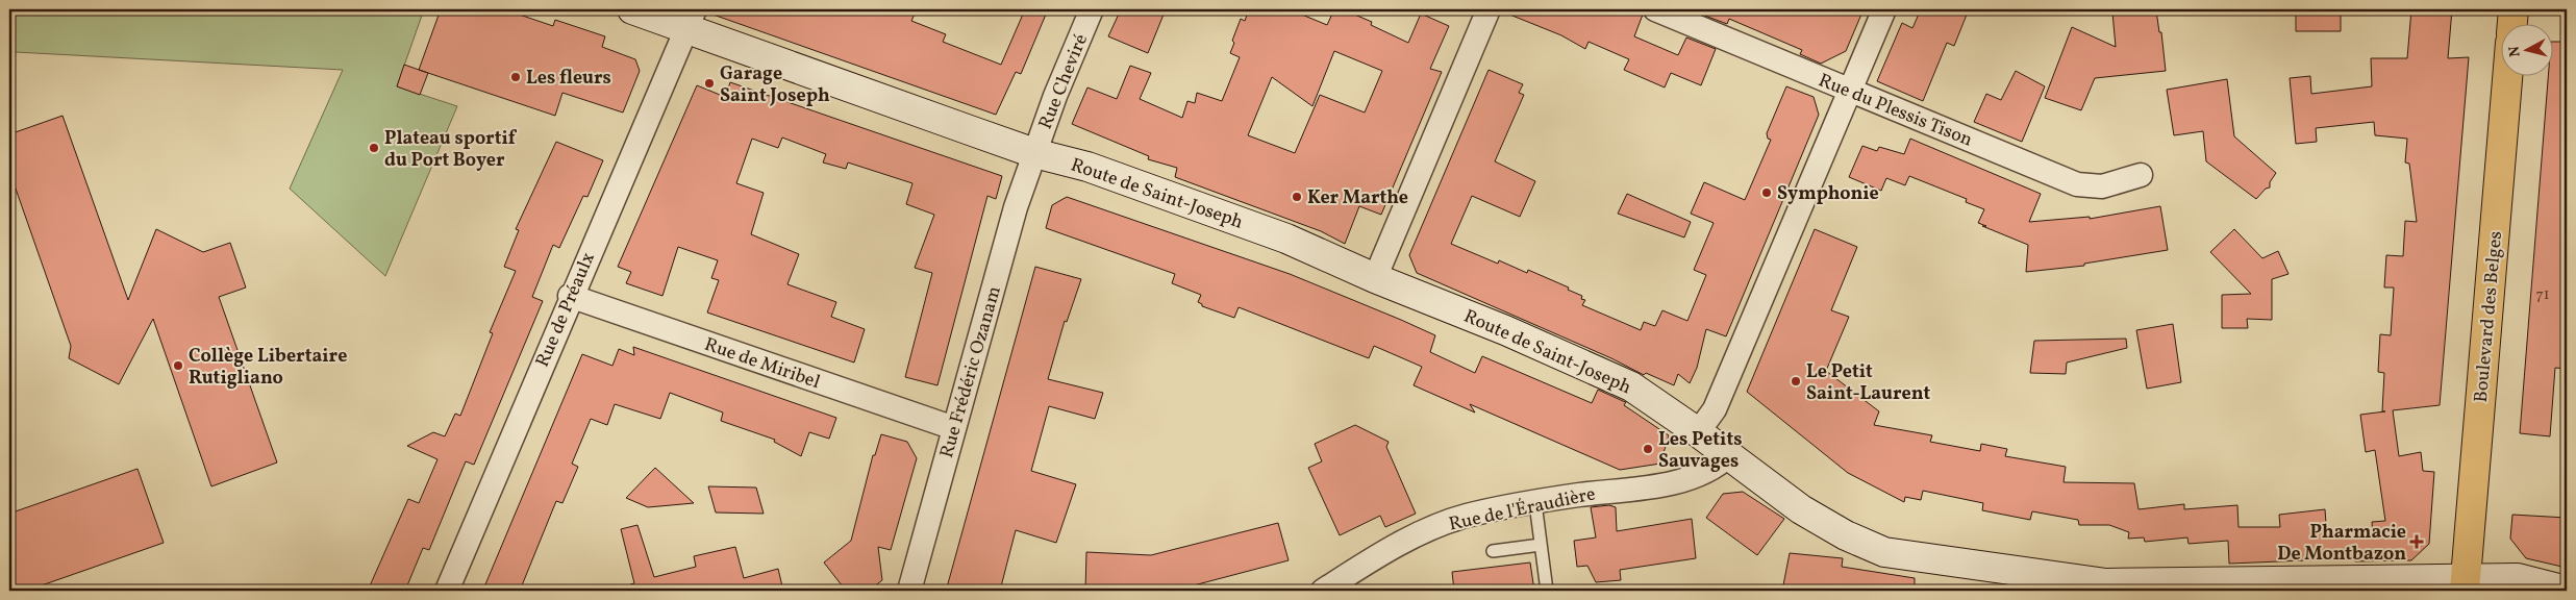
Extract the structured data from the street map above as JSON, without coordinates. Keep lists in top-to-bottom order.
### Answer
{
  "streets": {
    "main road": ["Boulevard des Belges"],
    "street": [
      "Rue Cheviré",
      "Rue du Plessis Tison",
      "Route de Saint-Joseph",
      "Rue de Préaulx",
      "Rue de Miribel",
      "Rue Frédéric Ozanam",
      "Rue de l'Éraudière"
    ]
  },
  "crossings": [
    ["Rue Cheviré", "Route de Saint-Joseph"],
    ["Rue Cheviré", "Rue Frédéric Ozanam"],
    ["Route de Saint-Joseph", "Rue de Préaulx"],
    ["Route de Saint-Joseph", "Boulevard des Belges"],
    ["Route de Saint-Joseph", "Rue Frédéric Ozanam"],
    ["Route de Saint-Joseph", "Rue de l'Éraudière"],
    ["Rue de Préaulx", "Rue de Miribel"],
    ["Rue de Miribel", "Rue Frédéric Ozanam"]
  ],
  "places": {
    "other": [
      "Les fleurs",
      "Garage Saint Joseph",
      "Plateau sportif du Port Boyer",
      "Symphonie",
      "Ker Marthe",
      "Collège Libertaire Rutigliano",
      "Le Petit Saint-Laurent",
      "Les Petits Sauvages"
    ],
    "health": ["Pharmacie De Montbazon"]
  },
  "house_numbers": ["71"],
  "north": "left"
}
